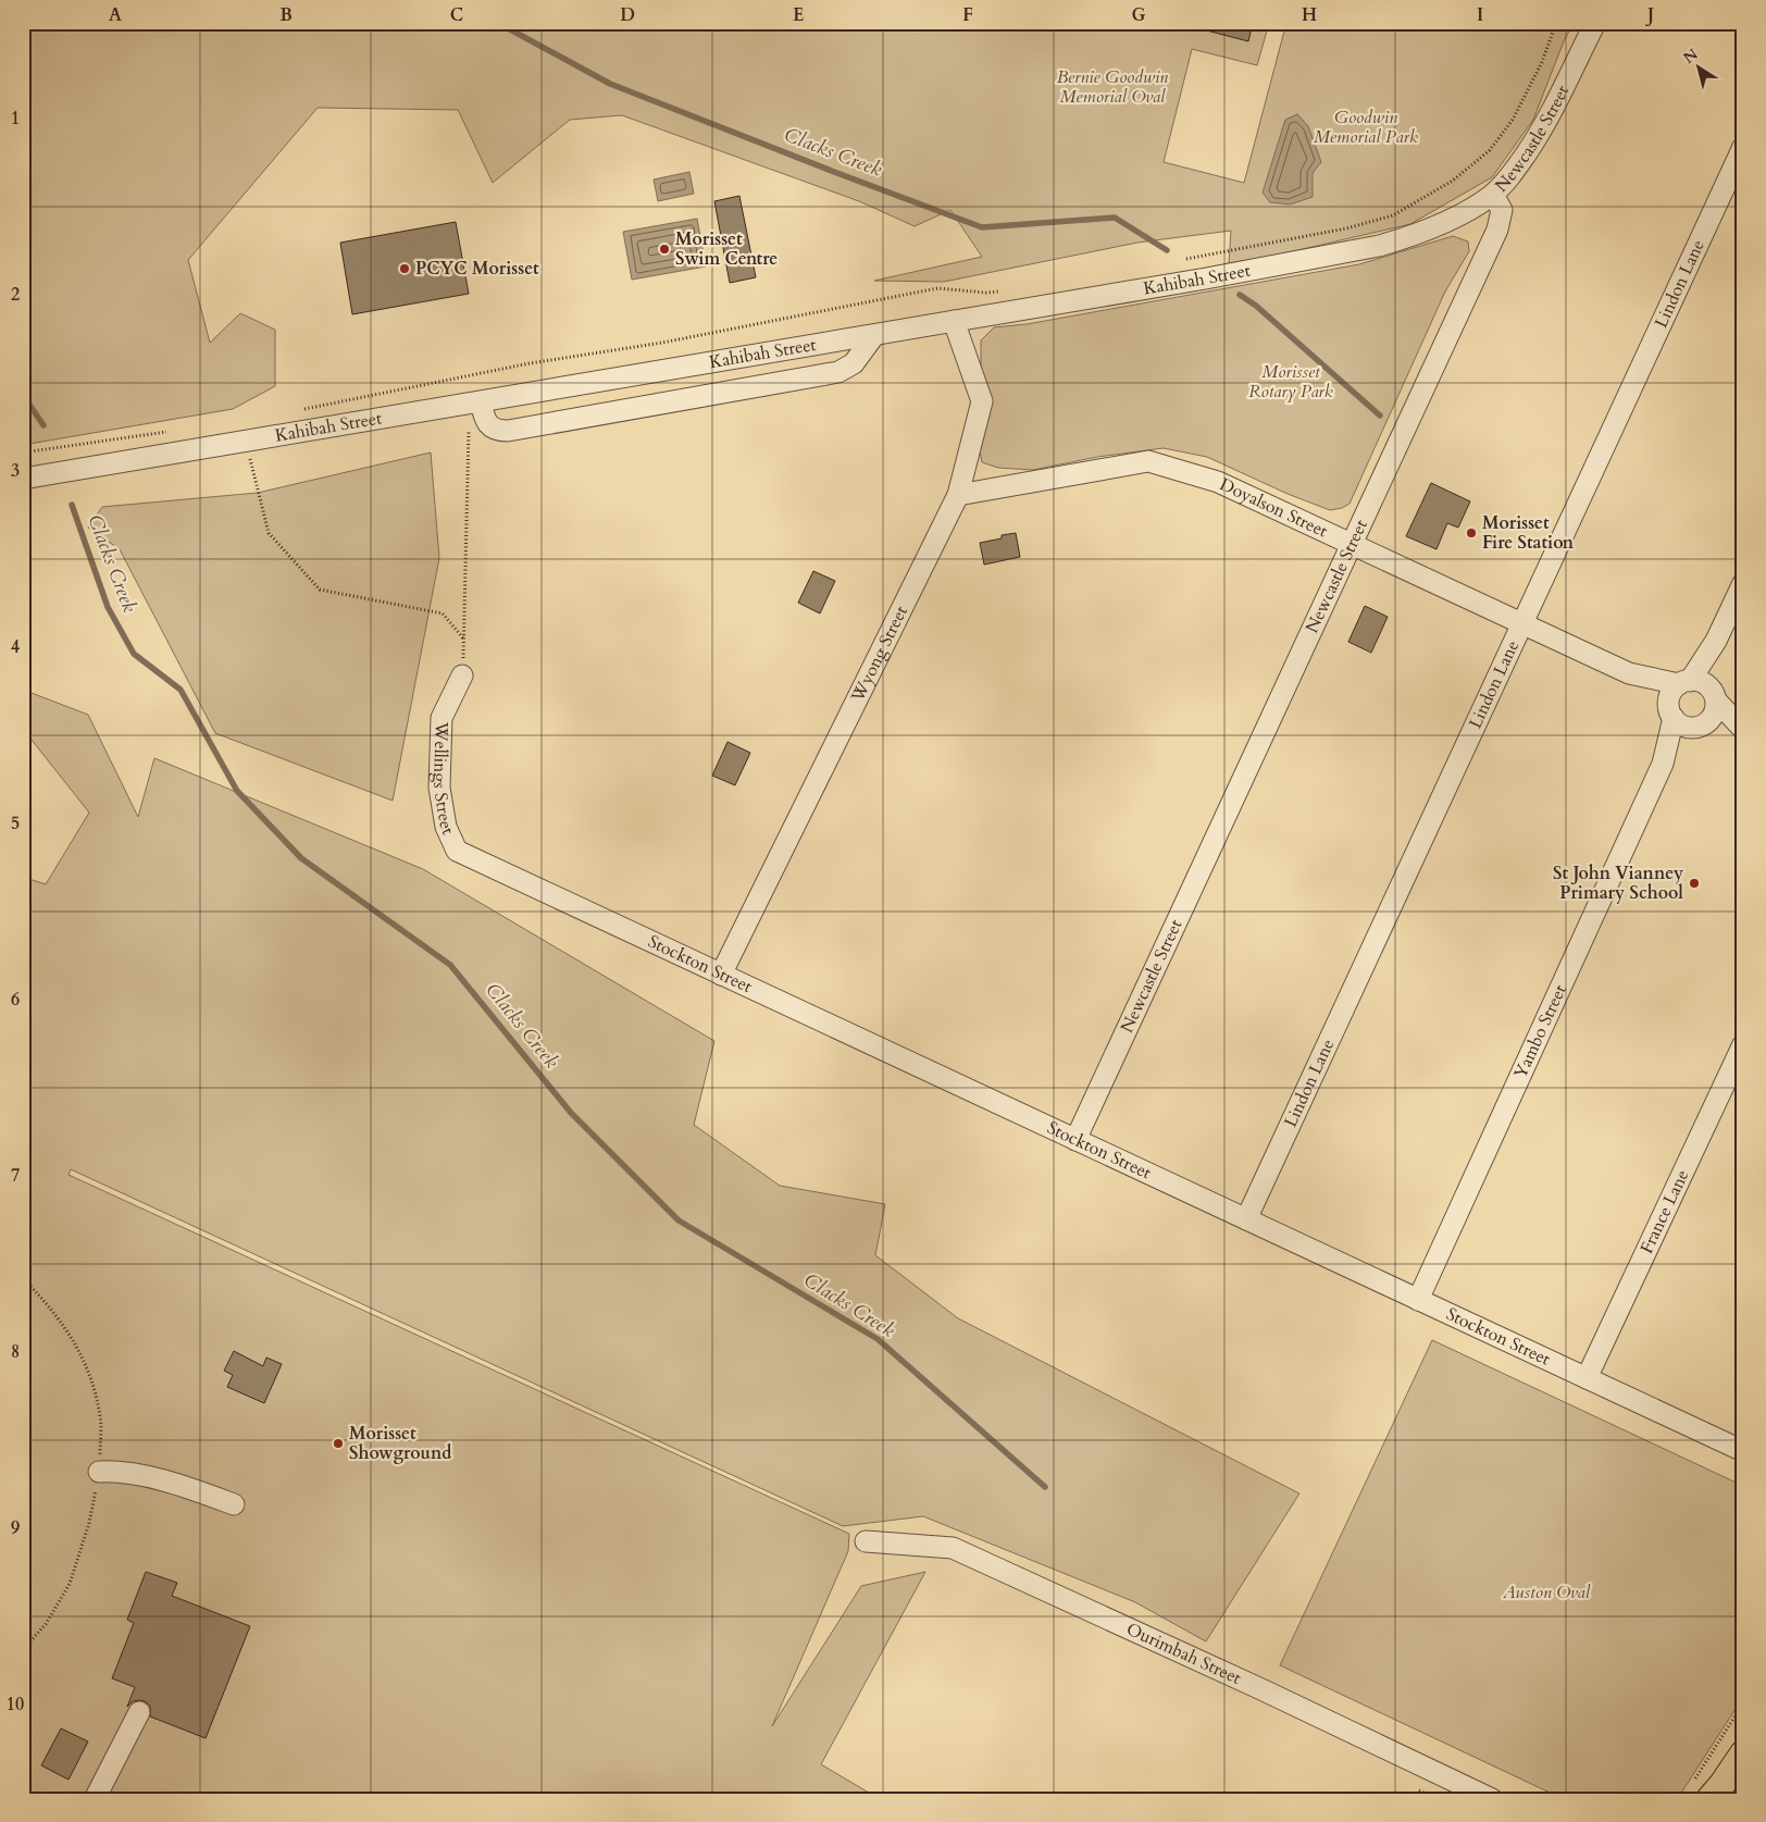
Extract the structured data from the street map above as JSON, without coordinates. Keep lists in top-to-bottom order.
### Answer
{
  "streets": {
    "street": [
      "Newcastle Street",
      "Kahibah Street",
      "Lindon Lane",
      "Doyalson Street",
      "Wyong Street",
      "Wellings Street",
      "Stockton Street",
      "Yambo Street",
      "France Lane",
      "Ourimbah Street"
    ]
  },
  "crossings": [
    ["Newcastle Street", "Kahibah Street"],
    ["Newcastle Street", "Doyalson Street"],
    ["Newcastle Street", "Stockton Street"],
    ["Kahibah Street", "Wyong Street"],
    ["Lindon Lane", "Doyalson Street"],
    ["Lindon Lane", "Stockton Street"],
    ["Doyalson Street", "Wyong Street"],
    ["Doyalson Street", "Yambo Street"],
    ["Wyong Street", "Stockton Street"],
    ["Wellings Street", "Stockton Street"],
    ["Stockton Street", "Yambo Street"],
    ["Stockton Street", "France Lane"]
  ],
  "water": ["Clacks Creek"],
  "parks": [
    "Bernie Goodwin Memorial Oval",
    "Goodwin Memorial Park",
    "Morisset Rotary Park",
    "Auston Oval"
  ],
  "places": [
    "Morisset Swim Centre",
    "PCYC Morisset",
    "Morisset Fire Station",
    "St John Vianney Primary School",
    "Morisset Showground"
  ],
  "north": "top left",
  "grid": {
    "columns": [
      "A",
      "B",
      "C",
      "D",
      "E",
      "F",
      "G",
      "H",
      "I",
      "J"
    ],
    "rows": [
      "1",
      "2",
      "3",
      "4",
      "5",
      "6",
      "7",
      "8",
      "9",
      "10"
    ]
  }
}
